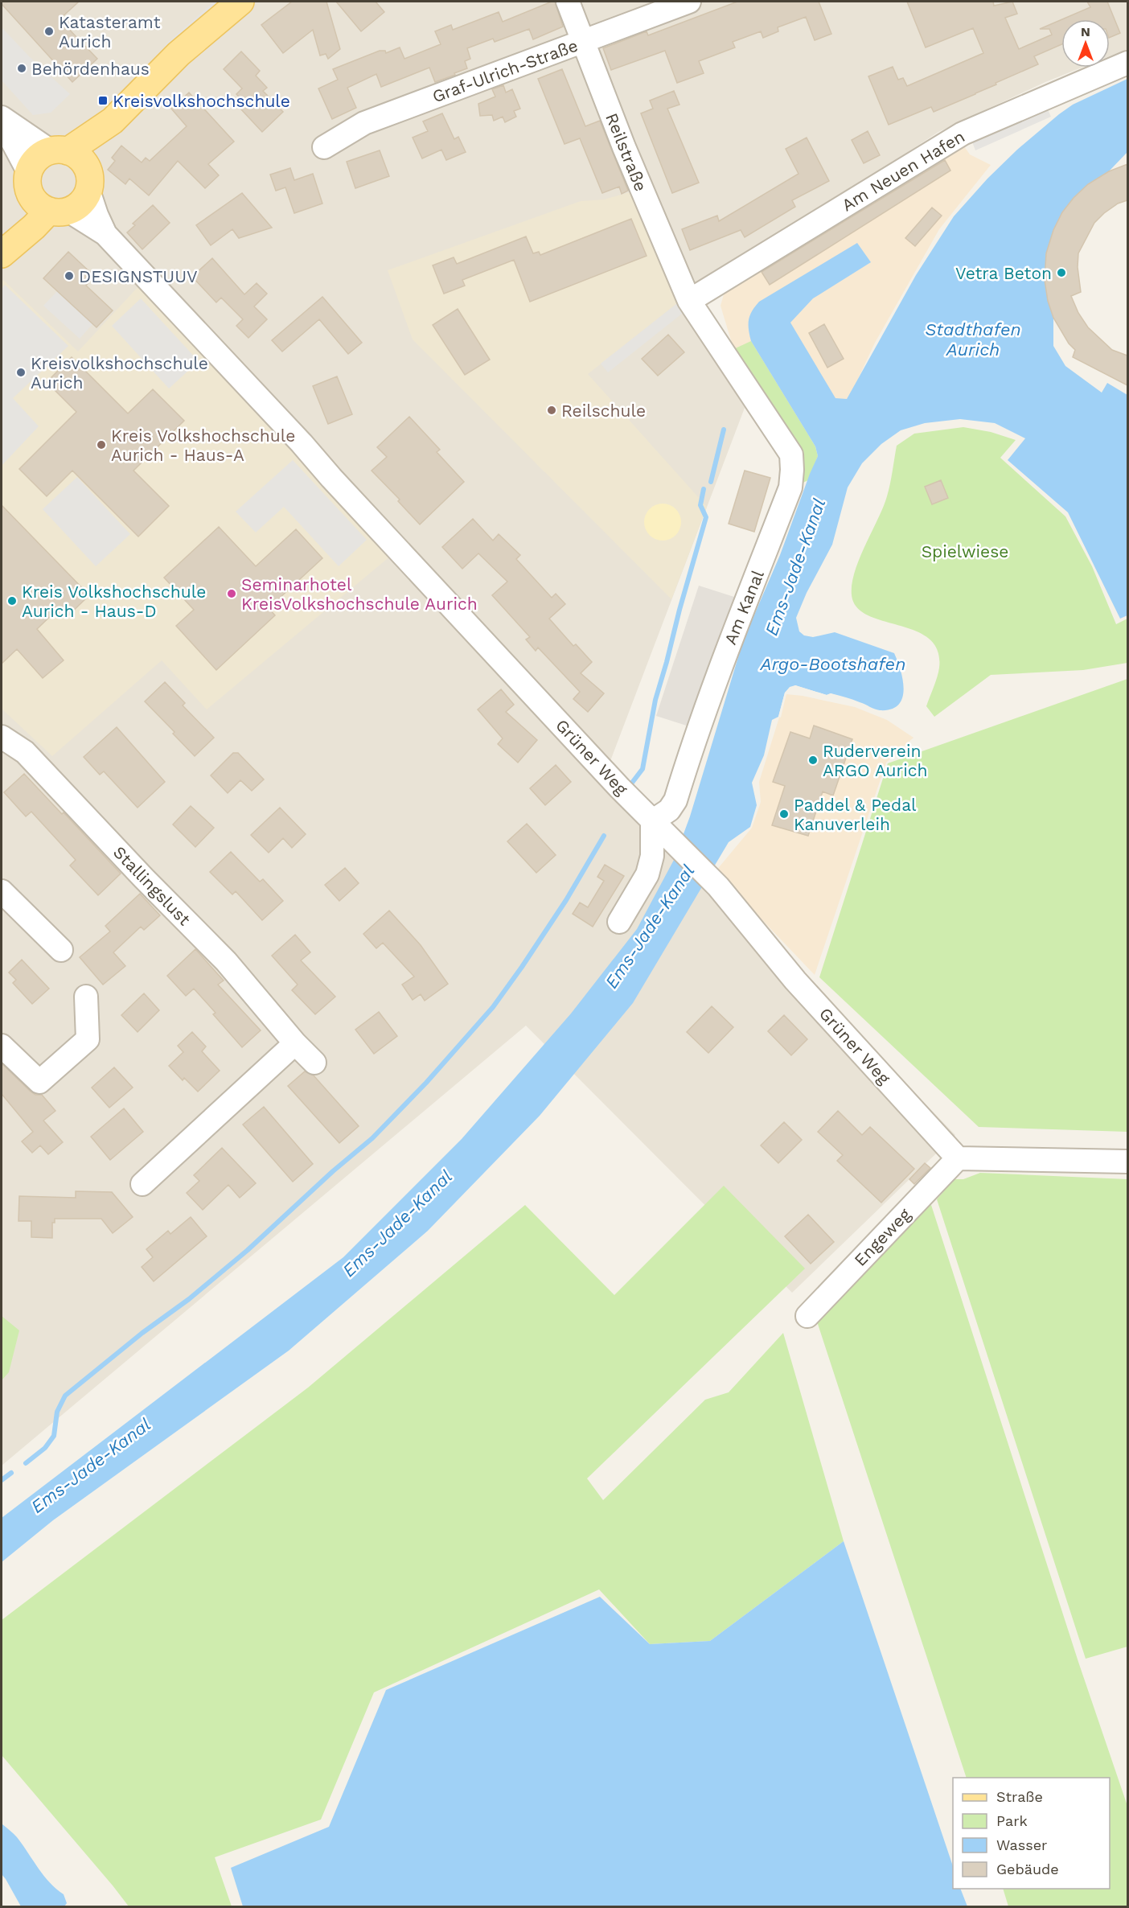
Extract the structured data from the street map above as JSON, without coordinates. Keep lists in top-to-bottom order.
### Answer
{
  "streets": {
    "street": [
      "Graf-Ulrich-Straße",
      "Reilstraße",
      "Am Neuen Hafen",
      "Am Kanal",
      "Grüner Weg",
      "Stallingslust",
      "Engeweg"
    ]
  },
  "crossings": [
    ["Graf-Ulrich-Straße", "Reilstraße"],
    ["Reilstraße", "Am Neuen Hafen"],
    ["Reilstraße", "Am Kanal"],
    ["Am Neuen Hafen", "Am Kanal"],
    ["Am Kanal", "Grüner Weg"],
    ["Grüner Weg", "Engeweg"]
  ],
  "water": ["Stadthafen Aurich", "Ems-Jade-Kanal", "Argo-Bootshafen"],
  "parks": ["Spielwiese"],
  "places": {
    "other": [
      "Katasteramt Aurich",
      "Behördenhaus",
      "Vetra Beton",
      "DESIGNSTUUV",
      "Kreisvolkshochschule Aurich",
      "Reilschule",
      "Kreis Volkshochschule Aurich - Haus-A",
      "Seminarhotel KreisVolkshochschule Aurich",
      "Kreis Volkshochschule Aurich - Haus-D",
      "Ruderverein ARGO Aurich",
      "Paddel & Pedal Kanuverleih"
    ],
    "transit": ["Kreisvolkshochschule"]
  },
  "legend": [
    "Straße",
    "Park",
    "Wasser",
    "Gebäude"
  ],
  "north": "top"
}
